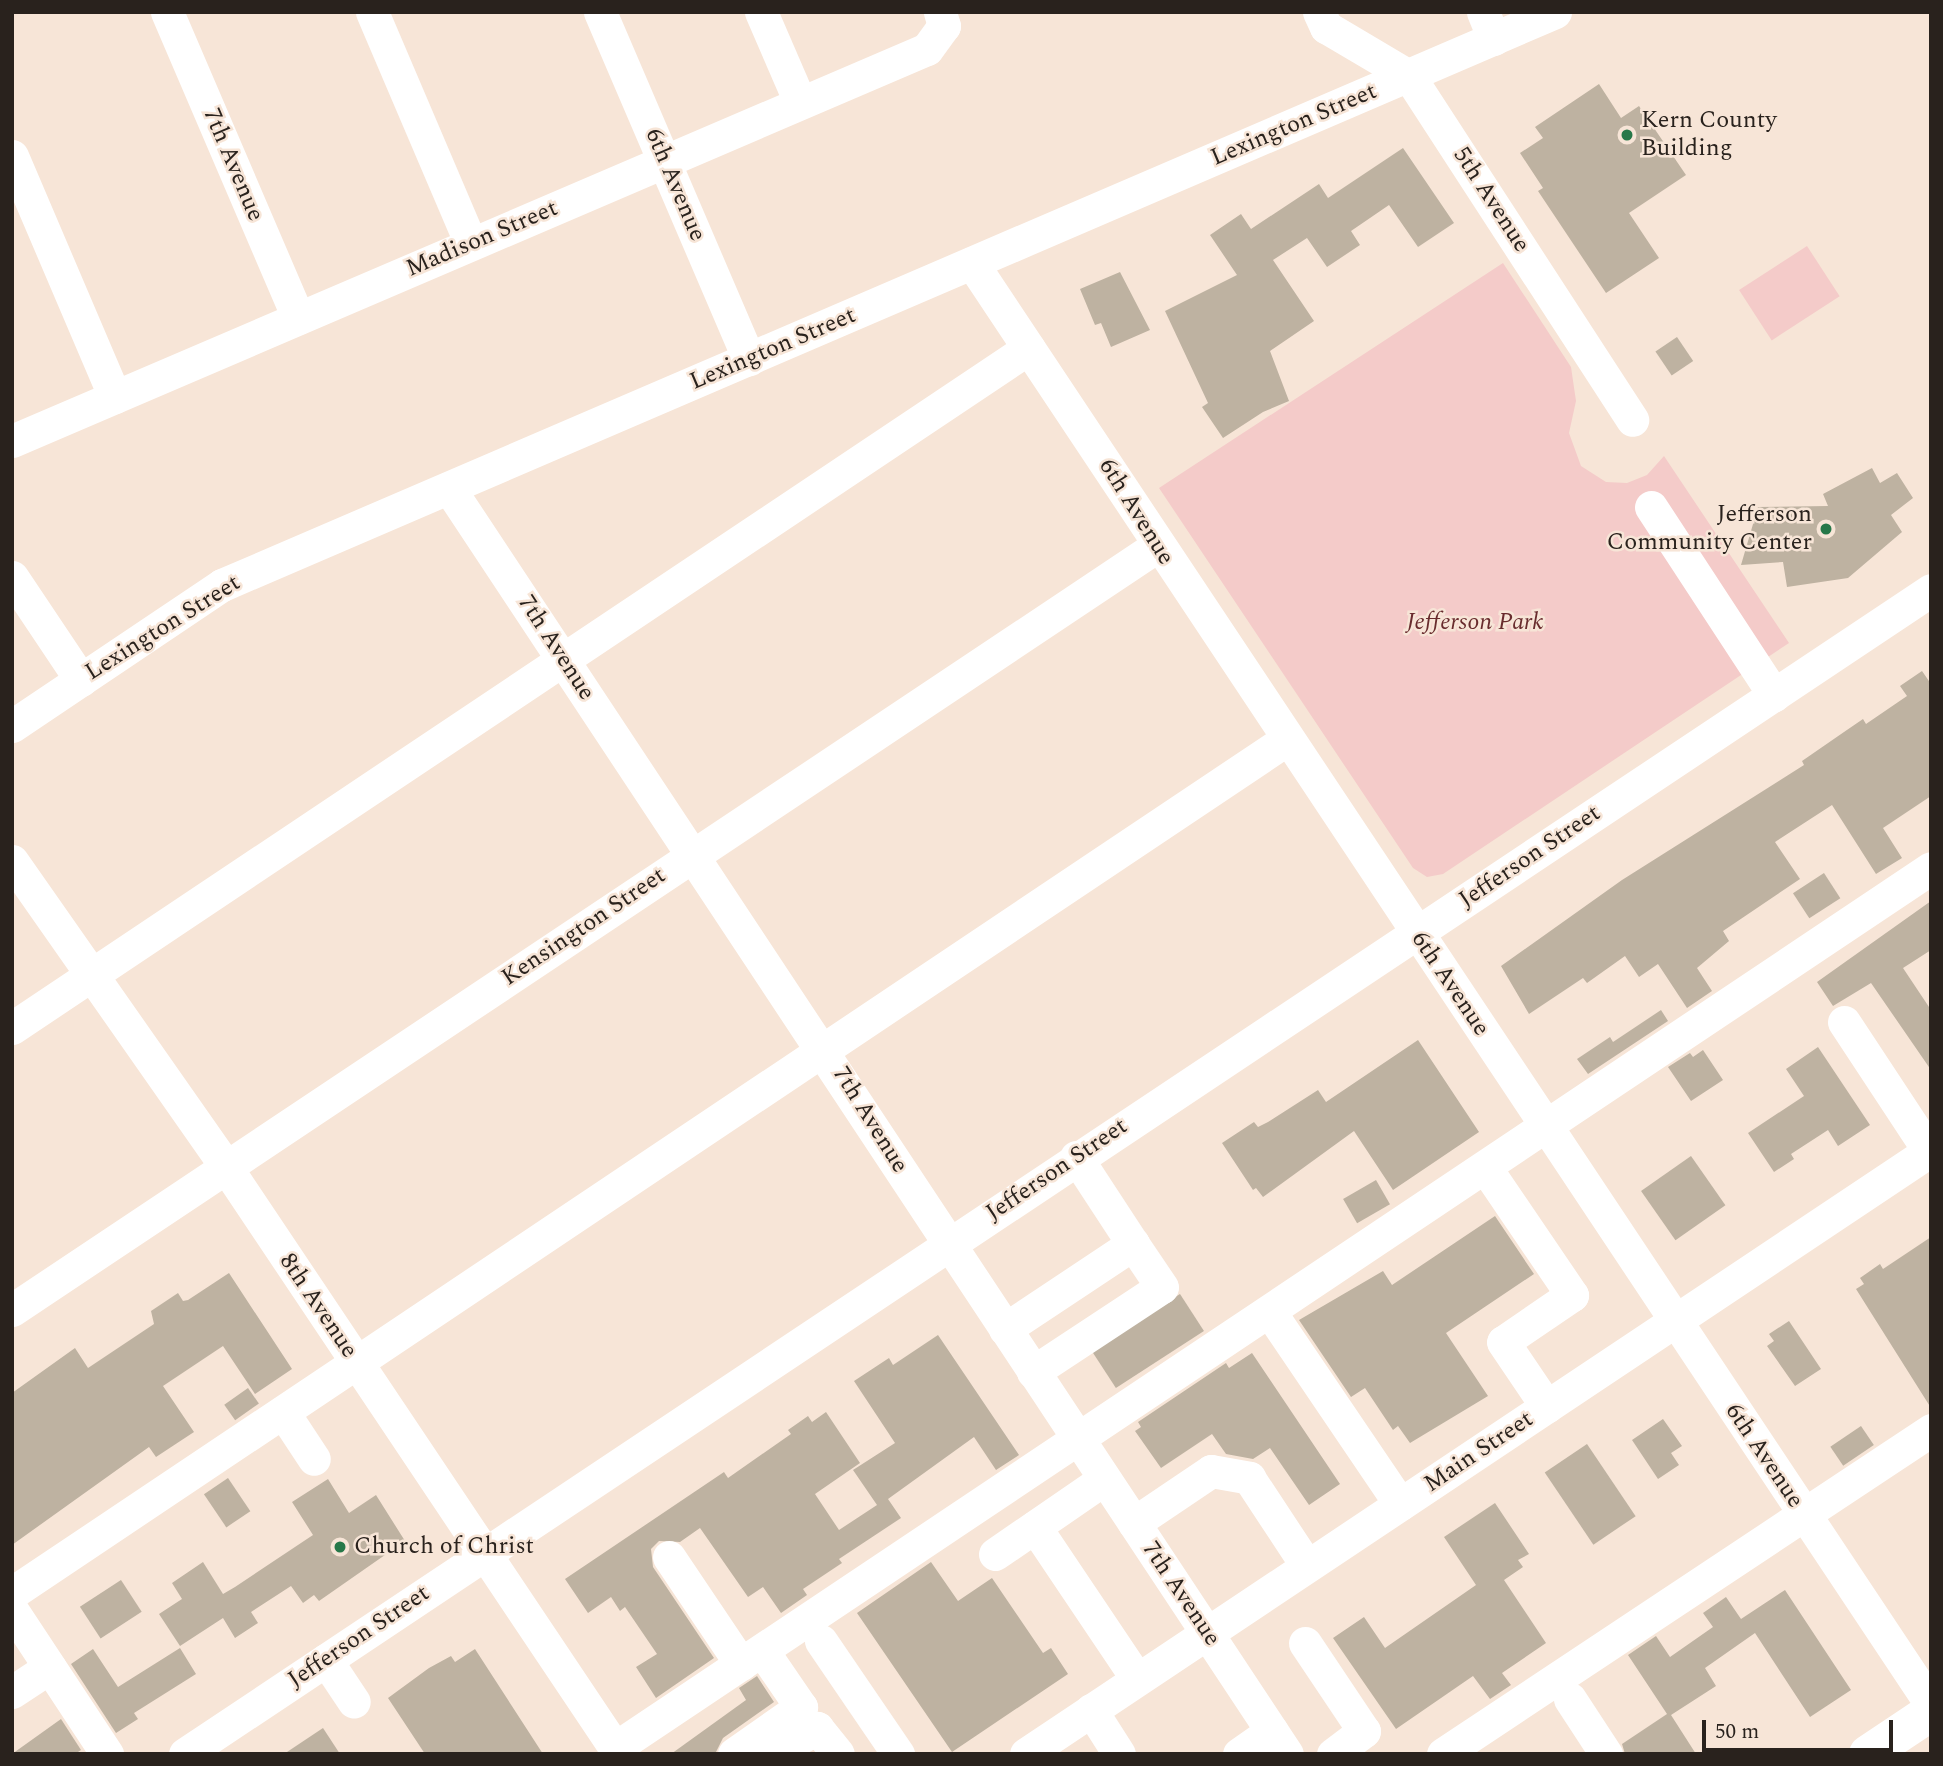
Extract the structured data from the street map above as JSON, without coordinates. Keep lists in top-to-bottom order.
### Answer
{
  "streets": {
    "street": [
      "Lexington Street",
      "7th Avenue",
      "6th Avenue",
      "5th Avenue",
      "Madison Street",
      "Jefferson Street",
      "Kensington Street",
      "8th Avenue",
      "Main Street"
    ]
  },
  "crossings": [
    ["Lexington Street", "7th Avenue"],
    ["Lexington Street", "6th Avenue"],
    ["Lexington Street", "5th Avenue"],
    ["7th Avenue", "Madison Street"],
    ["7th Avenue", "Jefferson Street"],
    ["7th Avenue", "Kensington Street"],
    ["7th Avenue", "Main Street"],
    ["6th Avenue", "Madison Street"],
    ["6th Avenue", "Jefferson Street"],
    ["6th Avenue", "Kensington Street"],
    ["6th Avenue", "Main Street"],
    ["Jefferson Street", "8th Avenue"],
    ["Kensington Street", "8th Avenue"]
  ],
  "parks": ["Jefferson Park"],
  "places": ["Kern County Building", "Jefferson Community Center", "Church of Christ"],
  "scale_bar": "50 m"
}
